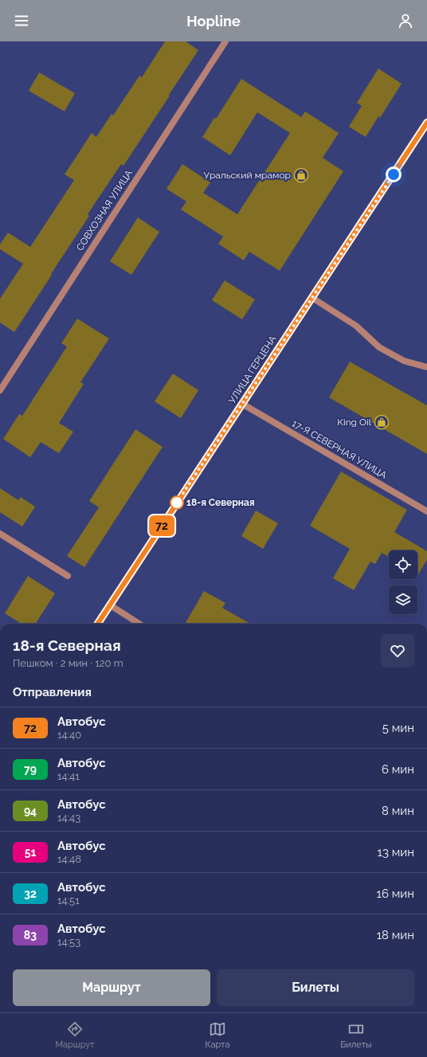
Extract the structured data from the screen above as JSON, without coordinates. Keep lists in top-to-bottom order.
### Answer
{
  "streets": {
    "main road": ["УЛИЦА ГЕРЦЕНА"],
    "street": ["СОВХОЗНАЯ УЛИЦА", "17-Я СЕВЕРНАЯ УЛИЦА"]
  },
  "crossings": [
    ["УЛИЦА ГЕРЦЕНА", "17-Я СЕВЕРНАЯ УЛИЦА"]
  ],
  "places": {
    "shop": ["Уральский мрамор", "King Oil"],
    "other": ["18-я Северная"]
  },
  "lines": ["bus line 72"],
  "page": {
    "header": "Hopline",
    "on_map": "72",
    "heading": [
      ["18-я Северная", "Пешком · 2 мин · 120 m"],
      "Отправления"
    ],
    "list": [
      {
        "mark": "72",
        "name": "Автобус",
        "note": "14:40",
        "value": "5 мин"
      },
      {
        "mark": "79",
        "name": "Автобус",
        "note": "14:41",
        "value": "6 мин"
      },
      {
        "mark": "94",
        "name": "Автобус",
        "note": "14:43",
        "value": "8 мин"
      },
      {
        "mark": "51",
        "name": "Автобус",
        "note": "14:48",
        "value": "13 мин"
      },
      {
        "mark": "32",
        "name": "Автобус",
        "note": "14:51",
        "value": "16 мин"
      },
      {
        "mark": "83",
        "name": "Автобус",
        "note": "14:53",
        "value": "18 мин"
      }
    ],
    "buttons": ["Маршрут", "Билеты"],
    "tabs": ["Маршрут", "Карта", "Билеты"]
  }
}
